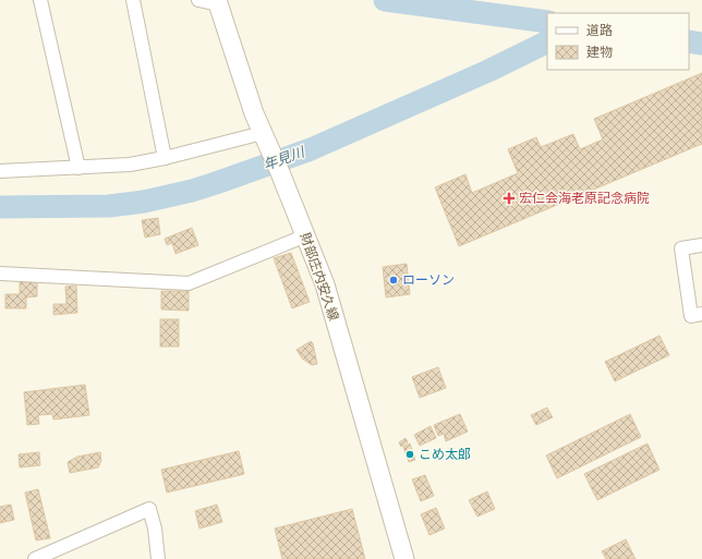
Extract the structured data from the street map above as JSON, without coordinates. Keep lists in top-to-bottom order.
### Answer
{
  "streets": {
    "main road": ["財部庄内安久線"]
  },
  "water": ["年見川"],
  "places": {
    "health": ["宏仁会海老原記念病院"],
    "other": ["ローソン", "こめ太郎"]
  },
  "legend": ["道路", "建物"]
}
